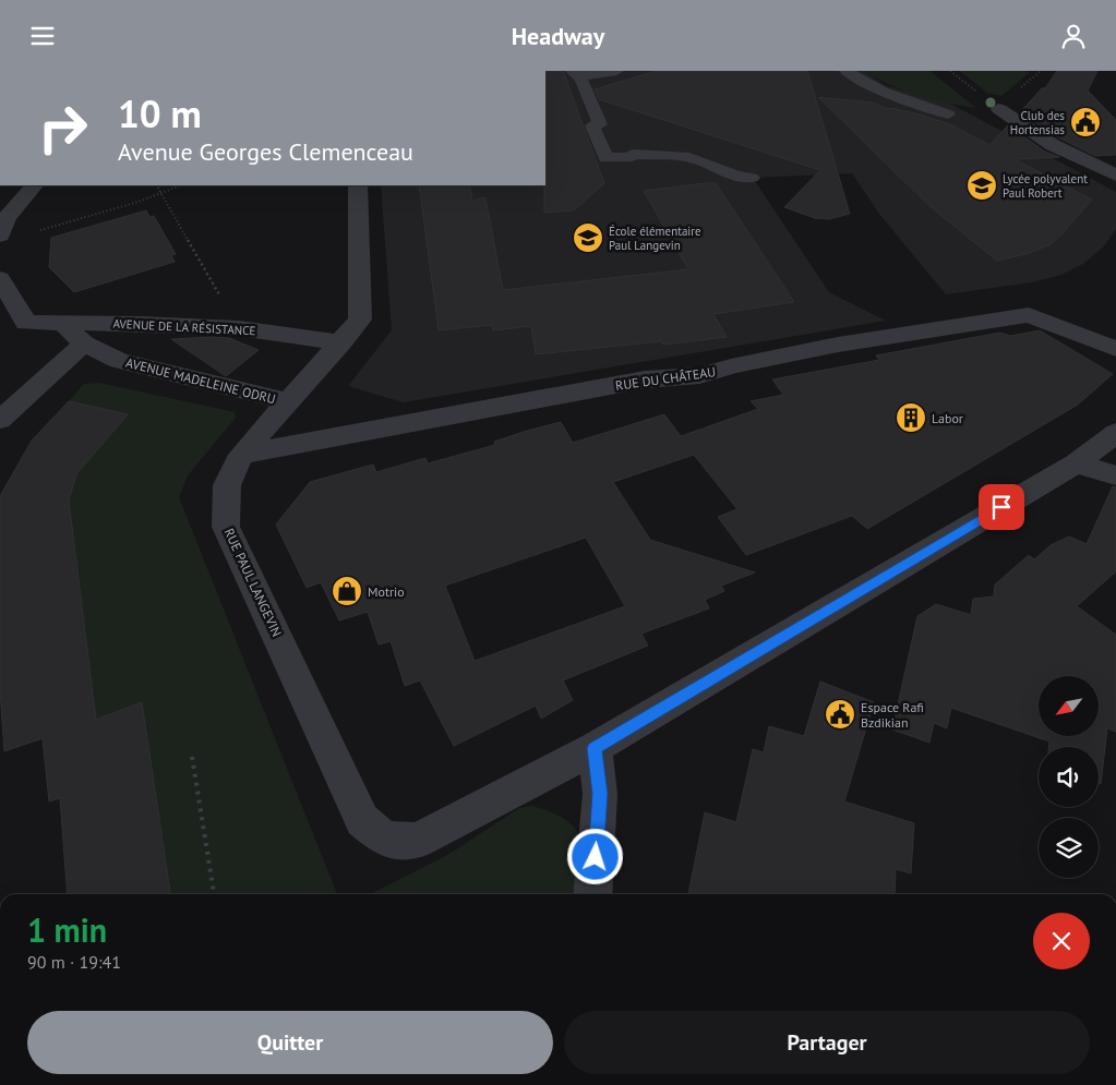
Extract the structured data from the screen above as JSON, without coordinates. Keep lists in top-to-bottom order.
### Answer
{
  "streets": {
    "street": [
      "AVENUE DE LA RÉSISTANCE",
      "RUE DU CHÂTEAU",
      "AVENUE MADELEINE ODRU",
      "RUE PAUL LANGEVIN"
    ]
  },
  "crossings": [
    ["AVENUE DE LA RÉSISTANCE", "AVENUE MADELEINE ODRU"],
    ["AVENUE DE LA RÉSISTANCE", "RUE PAUL LANGEVIN"],
    ["RUE DU CHÂTEAU", "RUE PAUL LANGEVIN"],
    ["AVENUE MADELEINE ODRU", "RUE PAUL LANGEVIN"]
  ],
  "places": {
    "public building": ["Club des Hortensias", "Espace Rafi Bzdikian"],
    "school or university": ["Lycée polyvalent Paul Robert", "École élémentaire Paul Langevin"],
    "building": ["Labor"],
    "shop": ["Motrio"]
  },
  "north": "bottom left",
  "page": {
    "header": "Headway",
    "turn": ["10 m", "Avenue Georges Clemenceau"],
    "heading": ["1 min", "90 m · 19:41"],
    "buttons": ["Quitter", "Partager"]
  }
}
